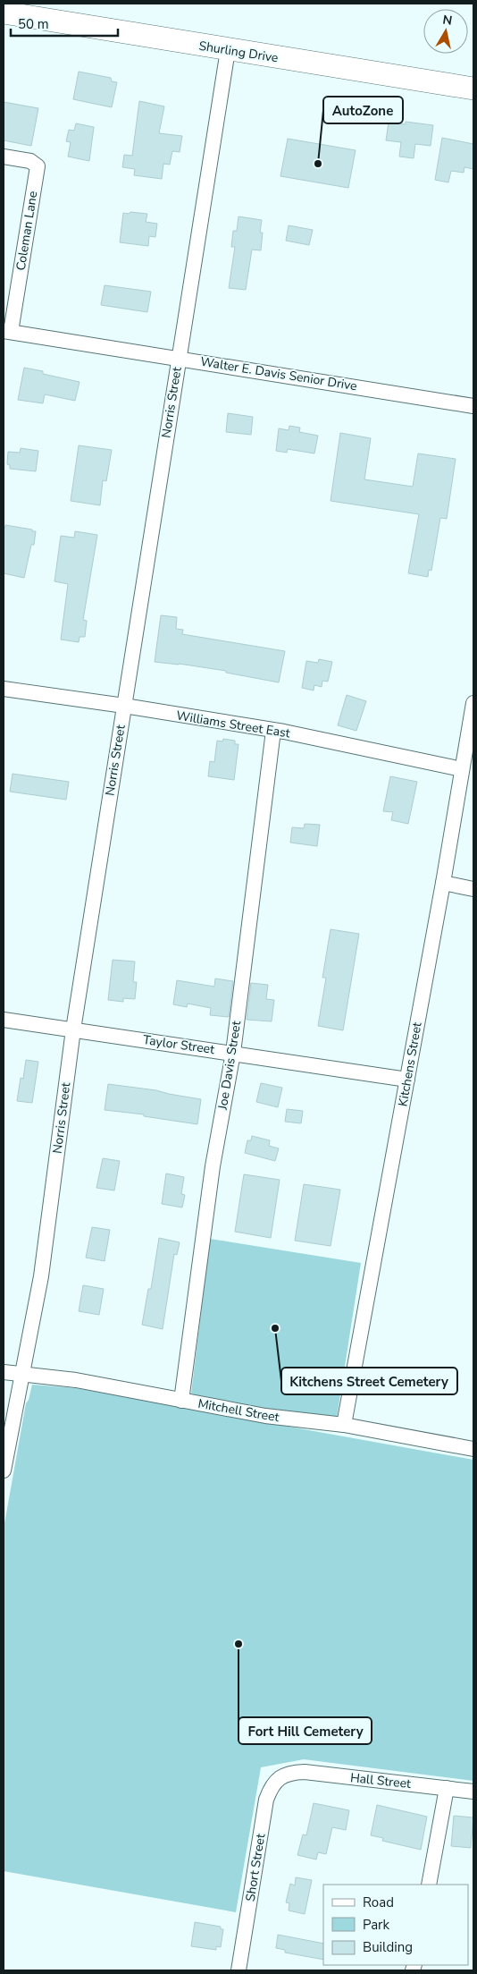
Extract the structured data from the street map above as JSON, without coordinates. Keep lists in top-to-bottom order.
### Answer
{
  "streets": {
    "main road": ["Shurling Drive"],
    "street": [
      "Coleman Lane",
      "Walter E. Davis Senior Drive",
      "Norris Street",
      "Williams Street East",
      "Taylor Street",
      "Kitchens Street",
      "Joe Davis Street",
      "Mitchell Street",
      "Hall Street",
      "Short Street"
    ]
  },
  "crossings": [
    ["Shurling Drive", "Norris Street"],
    ["Coleman Lane", "Walter E. Davis Senior Drive"],
    ["Walter E. Davis Senior Drive", "Norris Street"],
    ["Norris Street", "Williams Street East"],
    ["Norris Street", "Taylor Street"],
    ["Norris Street", "Mitchell Street"],
    ["Williams Street East", "Kitchens Street"],
    ["Williams Street East", "Joe Davis Street"],
    ["Taylor Street", "Kitchens Street"],
    ["Taylor Street", "Joe Davis Street"],
    ["Kitchens Street", "Mitchell Street"],
    ["Joe Davis Street", "Mitchell Street"],
    ["Hall Street", "Short Street"]
  ],
  "places": ["AutoZone", "Kitchens Street Cemetery", "Fort Hill Cemetery"],
  "legend": ["Road", "Park", "Building"],
  "scale_bar": "50 m",
  "north": "top"
}
